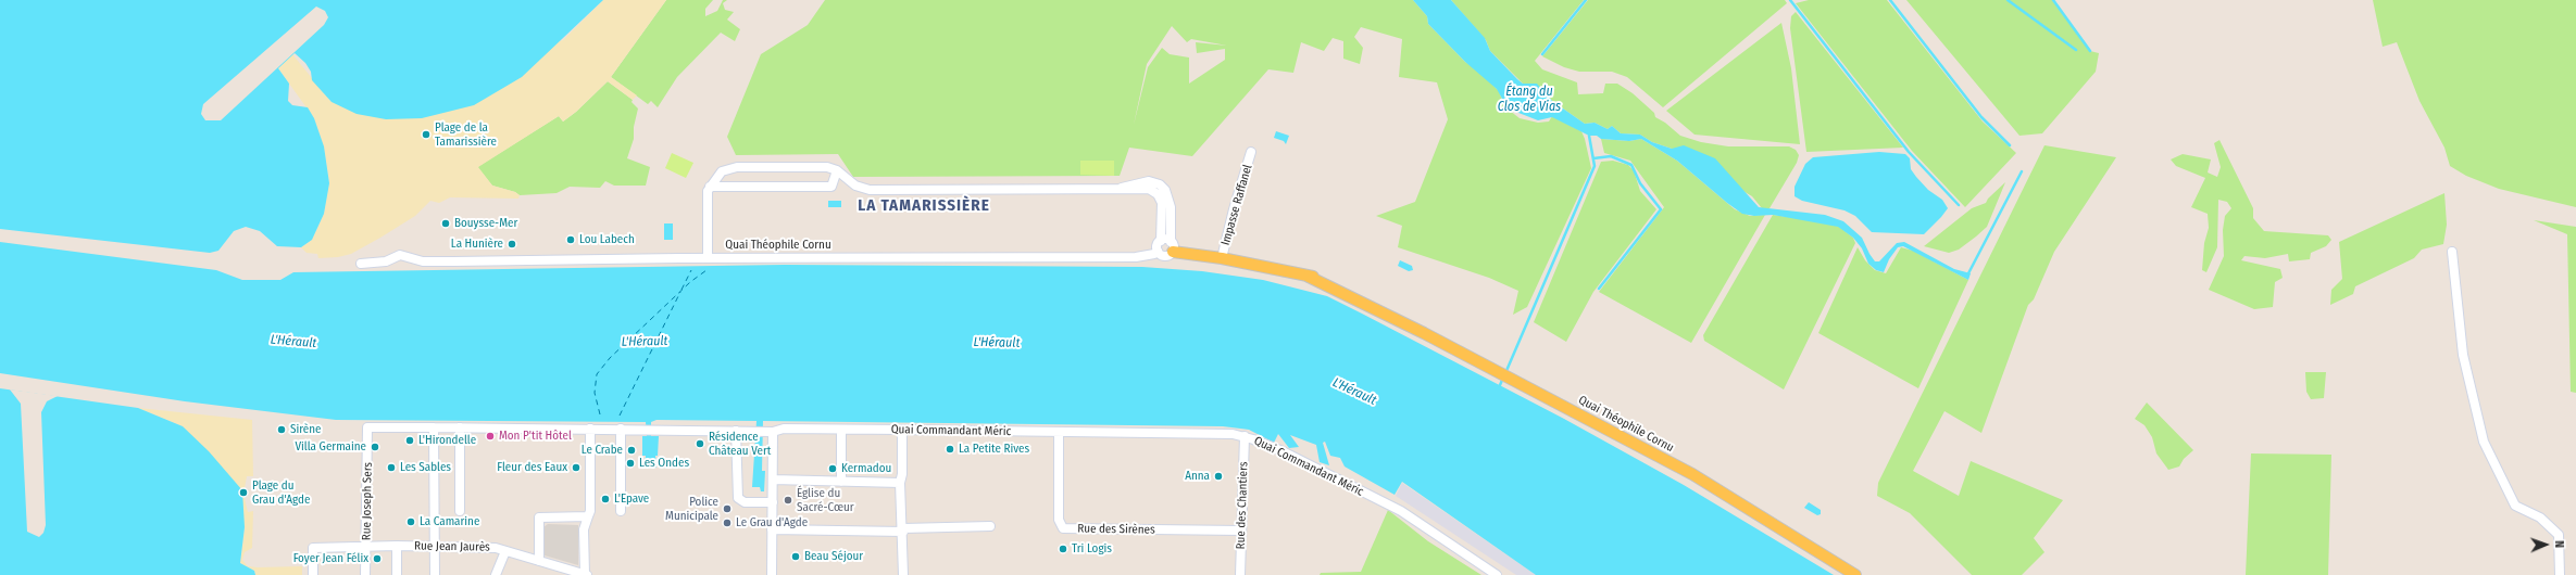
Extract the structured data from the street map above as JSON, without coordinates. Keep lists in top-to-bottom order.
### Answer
{
  "streets": {
    "main road": ["Quai Théophile Cornu"],
    "street": [
      "Impasse Raffanel",
      "Quai Commandant Méric",
      "Rue Joseph Sers",
      "Rue des Chantiers",
      "Rue des Sirènes",
      "Rue Jean Jaurès"
    ]
  },
  "crossings": [
    ["Impasse Raffanel", "Quai Théophile Cornu"],
    ["Quai Commandant Méric", "Rue Joseph Sers"],
    ["Quai Commandant Méric", "Rue des Chantiers"],
    ["Quai Commandant Méric", "Rue des Sirènes"],
    ["Rue Joseph Sers", "Rue Jean Jaurès"],
    ["Rue des Chantiers", "Rue des Sirènes"]
  ],
  "districts": ["LA TAMARISSIÈRE"],
  "water": ["Étang du Clos de Vias", "L'Hérault"],
  "places": [
    "Plage de la Tamarissière",
    "Bouysse-Mer",
    "Lou Labech",
    "La Hunière",
    "Sirène",
    "Mon P'tit Hôtel",
    "L'Hirondelle",
    "Résidence Château Vert",
    "Villa Germaine",
    "La Petite Rives",
    "Le Crabe",
    "Les Ondes",
    "Les Sables",
    "Fleur des Eaux",
    "Kermadou",
    "Anna",
    "Plage du Grau d'Agde",
    "L'Epave",
    "Église du Sacré-Cœur",
    "Police Municipale",
    "La Camarine",
    "Le Grau d'Agde",
    "Tri Logis",
    "Beau Séjour",
    "Foyer Jean Félix"
  ],
  "north": "right"
}
